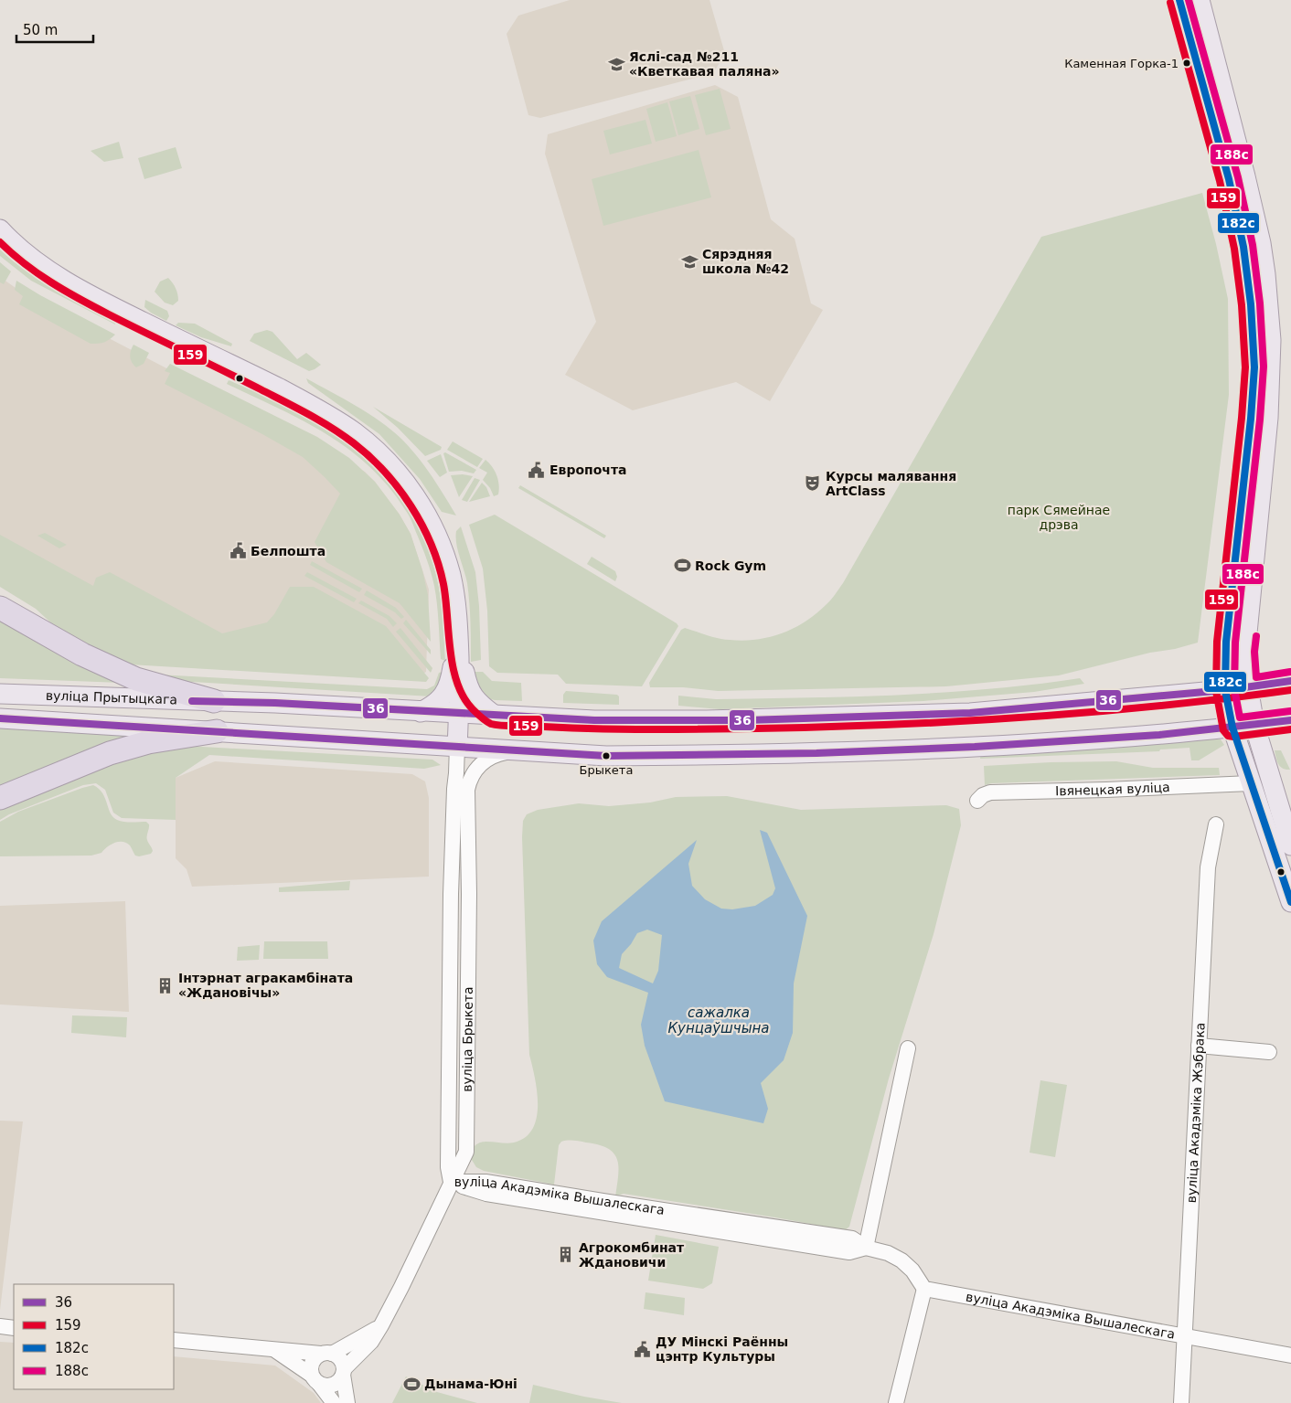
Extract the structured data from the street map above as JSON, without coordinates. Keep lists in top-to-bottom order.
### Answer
{
  "streets": {
    "main road": ["вуліца Прытыцкага"],
    "street": [
      "Івянецкая вуліца",
      "вуліца Брыкета",
      "вуліца Акадэміка Жэбрака",
      "вуліца Акадэміка Вышалескага"
    ]
  },
  "crossings": [
    ["вуліца Прытыцкага", "вуліца Брыкета"],
    ["вуліца Брыкета", "вуліца Акадэміка Вышалескага"],
    ["вуліца Акадэміка Жэбрака", "вуліца Акадэміка Вышалескага"]
  ],
  "water": ["сажалка Кунцаўшчына"],
  "parks": ["парк Сямейнае дрэва"],
  "places": {
    "other": ["Каменная Горка-1", "Брыкета"],
    "school or university": ["Яслі-сад №211 «Кветкавая паляна»", "Сярэдняя школа №42"],
    "public building": ["Европочта", "Белпошта", "ДУ Мінскі Раённы цэнтр Культуры"],
    "theatre": ["Курсы малявання ArtClass"],
    "sports": ["Rock Gym", "Дынама-Юні"],
    "building": ["Інтэрнат агракамбіната «Ждановічы»", "Агрокомбинат Ждановичи"]
  },
  "lines": [
    "transit line 182с",
    "transit line 188с",
    "transit line 159",
    "transit line 36"
  ],
  "legend": [
    "36",
    "159",
    "182с",
    "188с"
  ],
  "scale_bar": "50 m"
}
